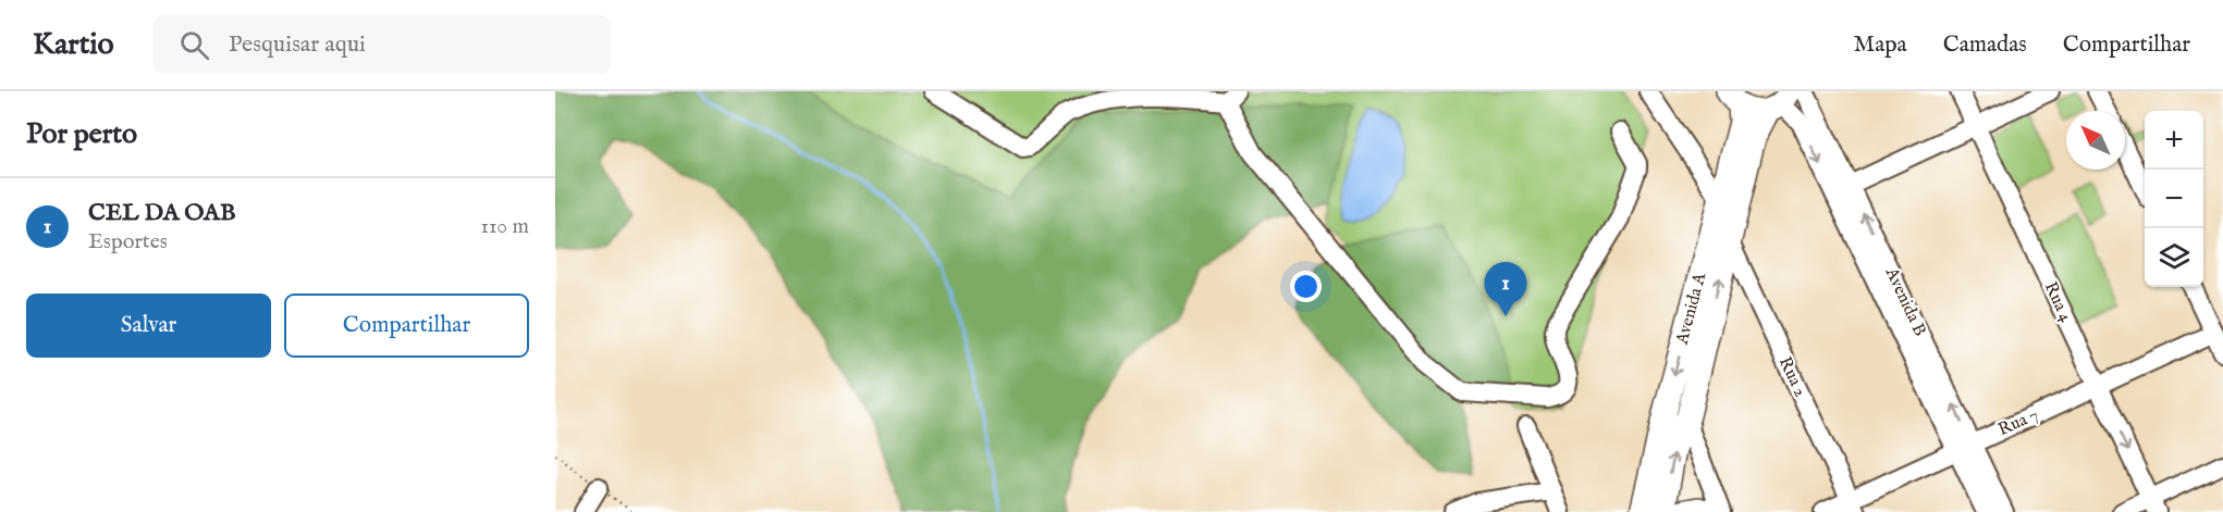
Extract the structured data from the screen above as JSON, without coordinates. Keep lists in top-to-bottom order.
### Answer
{
  "streets": {
    "main road": ["Avenida A"],
    "street": [
      "Avenida B",
      "Rua 4",
      "Rua 2",
      "Rua 7"
    ]
  },
  "crossings": [
    ["Avenida B", "Avenida A"],
    ["Avenida B", "Rua 7"],
    ["Rua 4", "Rua 7"],
    ["Avenida A", "Rua 2"],
    ["Rua 2", "Rua 7"]
  ],
  "north": "top left",
  "page": {
    "header": "Kartio",
    "search": "Pesquisar aqui",
    "nav": ["Mapa", "Camadas", "Compartilhar"],
    "heading": "Por perto",
    "map_buttons": ["+", "−"],
    "list": [
      {
        "mark": "1",
        "name": "CEL DA OAB",
        "note": "Esportes",
        "value": "110 m"
      }
    ],
    "pins": "1",
    "buttons": ["Salvar", "Compartilhar"]
  }
}
